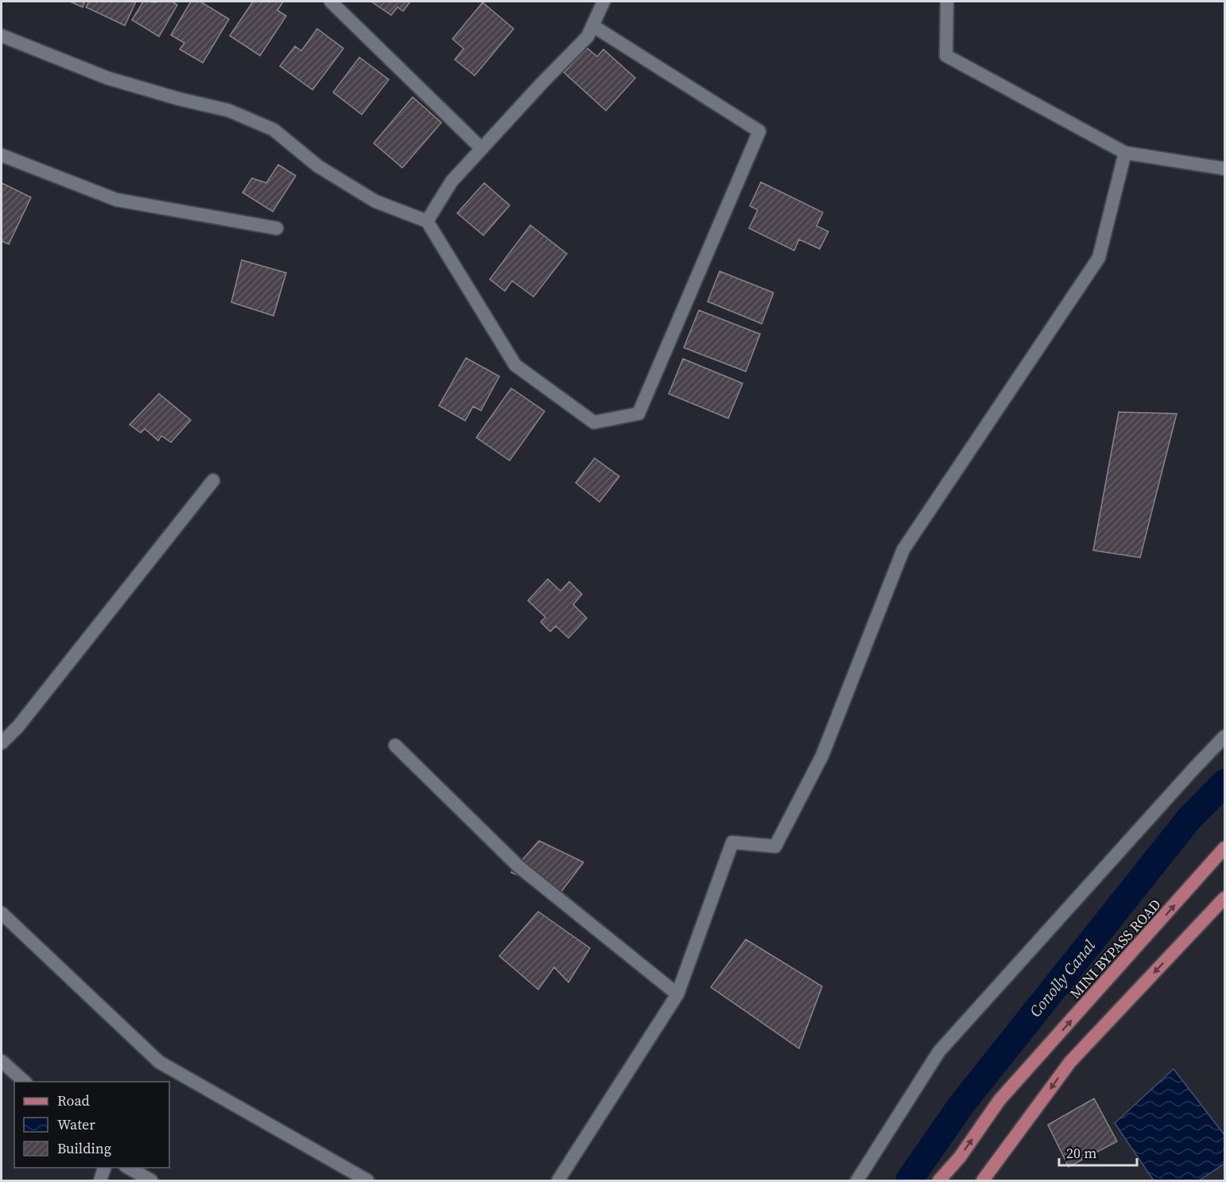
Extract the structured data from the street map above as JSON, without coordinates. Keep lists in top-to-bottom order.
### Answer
{
  "streets": {
    "main road": ["MINI BYPASS ROAD"]
  },
  "water": ["Conolly Canal"],
  "legend": ["Road", "Water", "Building"],
  "scale_bar": "20 m"
}
